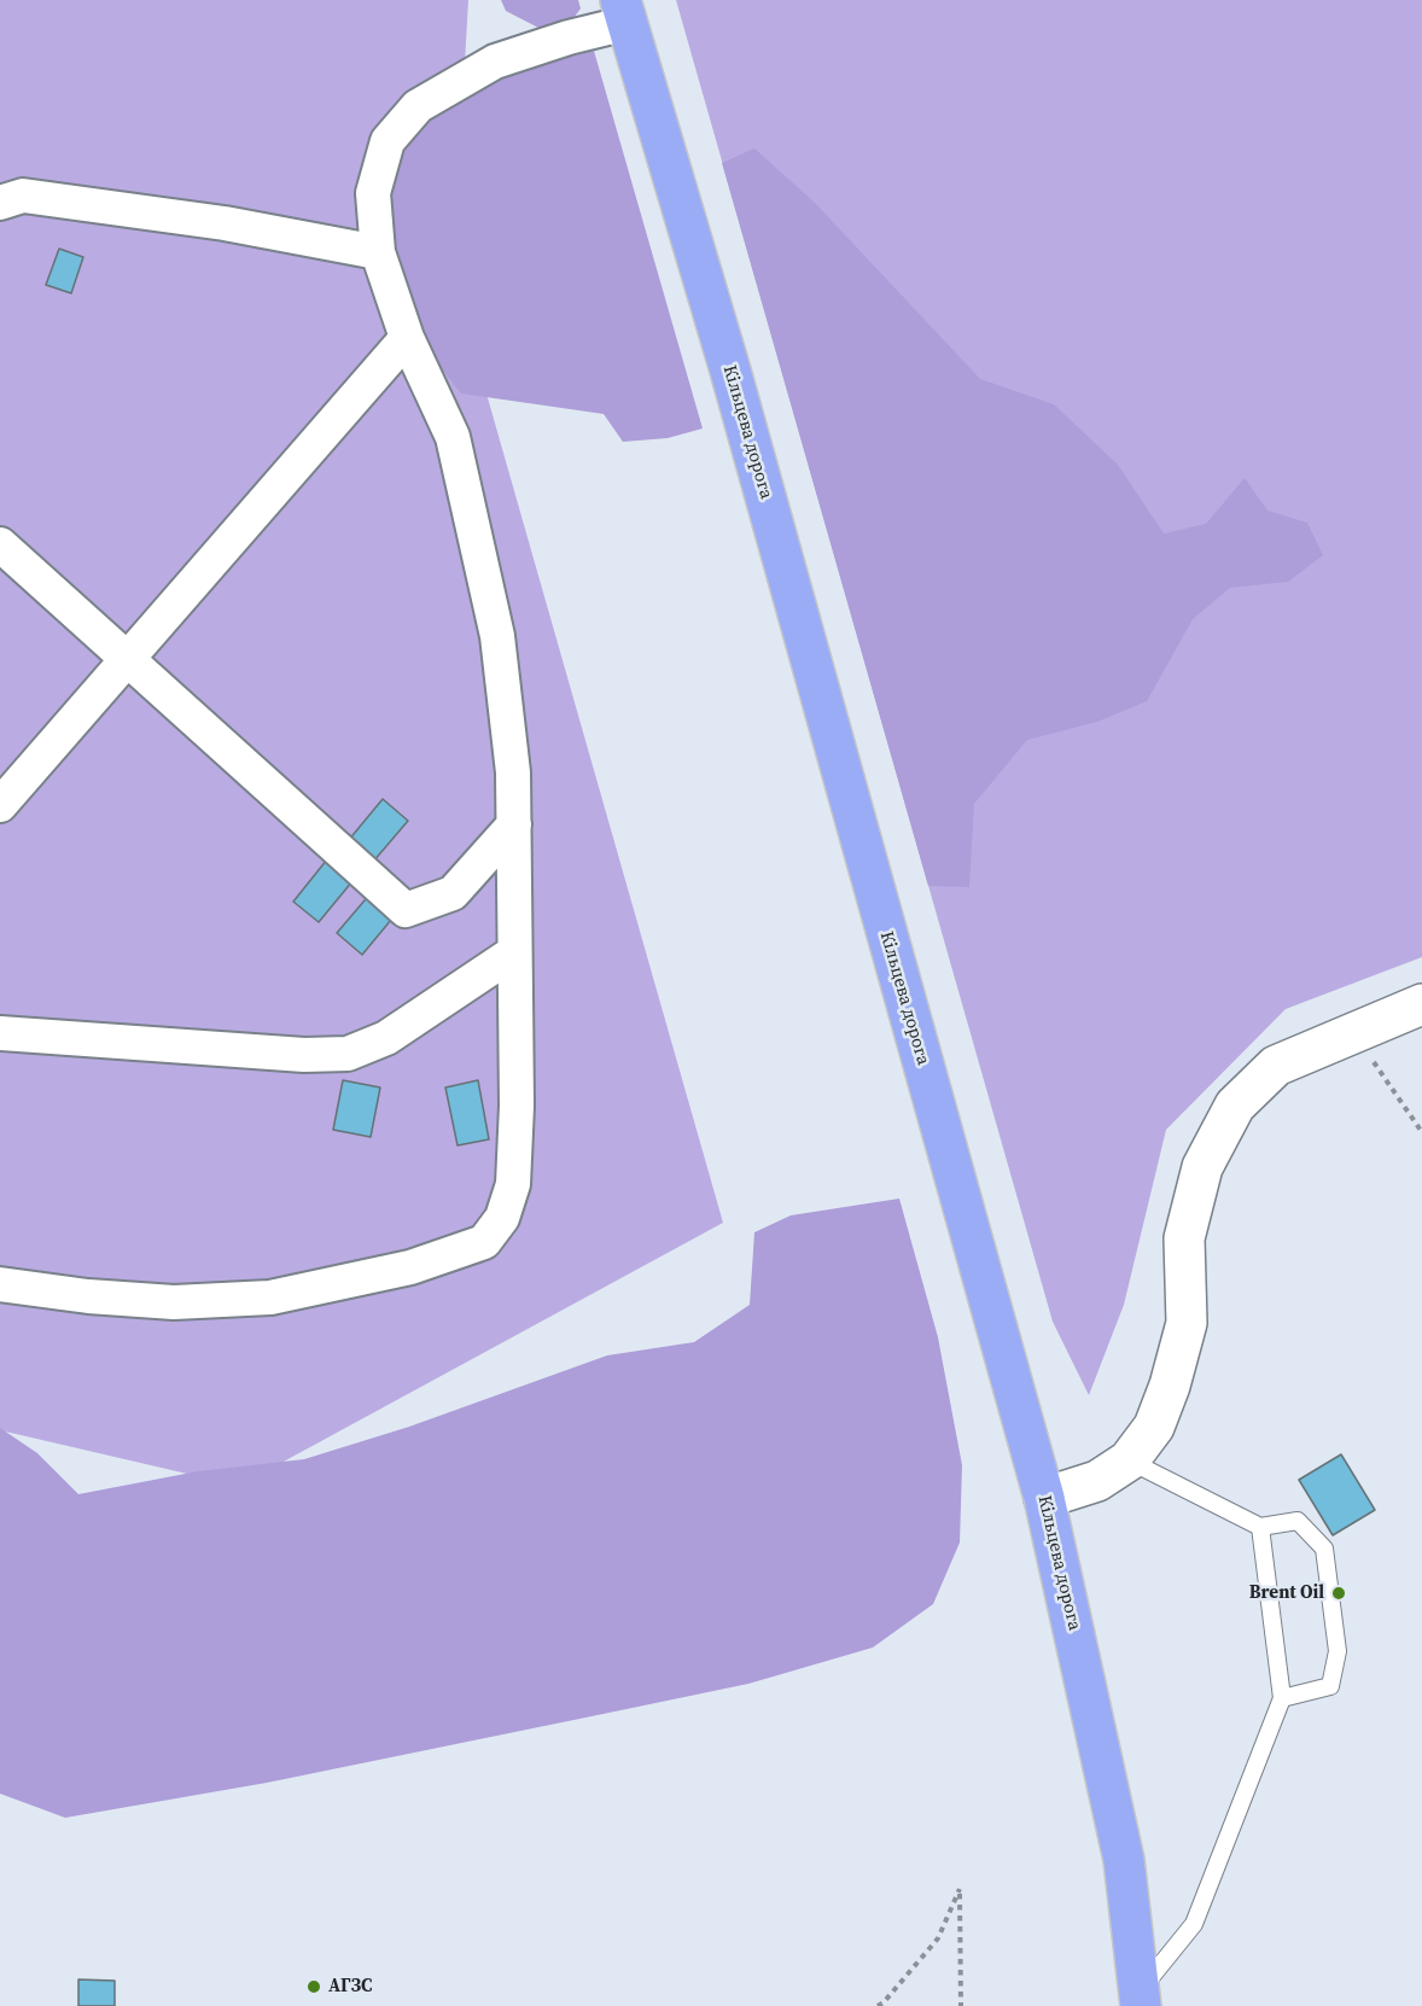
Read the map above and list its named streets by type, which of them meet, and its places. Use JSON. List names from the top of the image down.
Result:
{
  "streets": {
    "highway": ["Кільцева дорога"]
  },
  "places": ["Brent Oil", "АГЗС"]
}
